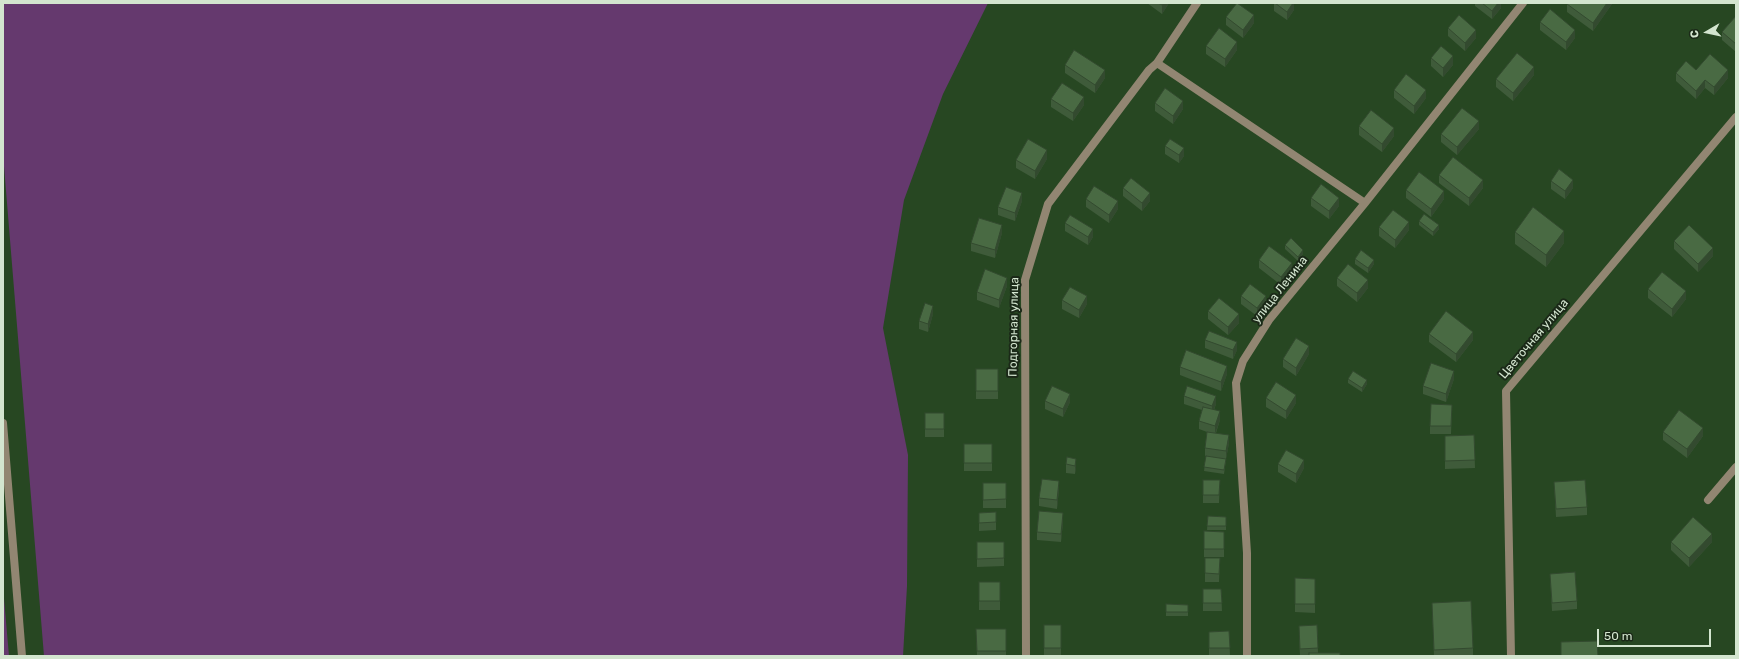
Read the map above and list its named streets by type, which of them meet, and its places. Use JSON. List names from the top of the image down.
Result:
{
  "streets": {
    "street": ["улица Ленина", "Подгорная улица", "Цветочная улица"]
  },
  "scale_bar": "50 m",
  "north": "left"
}
